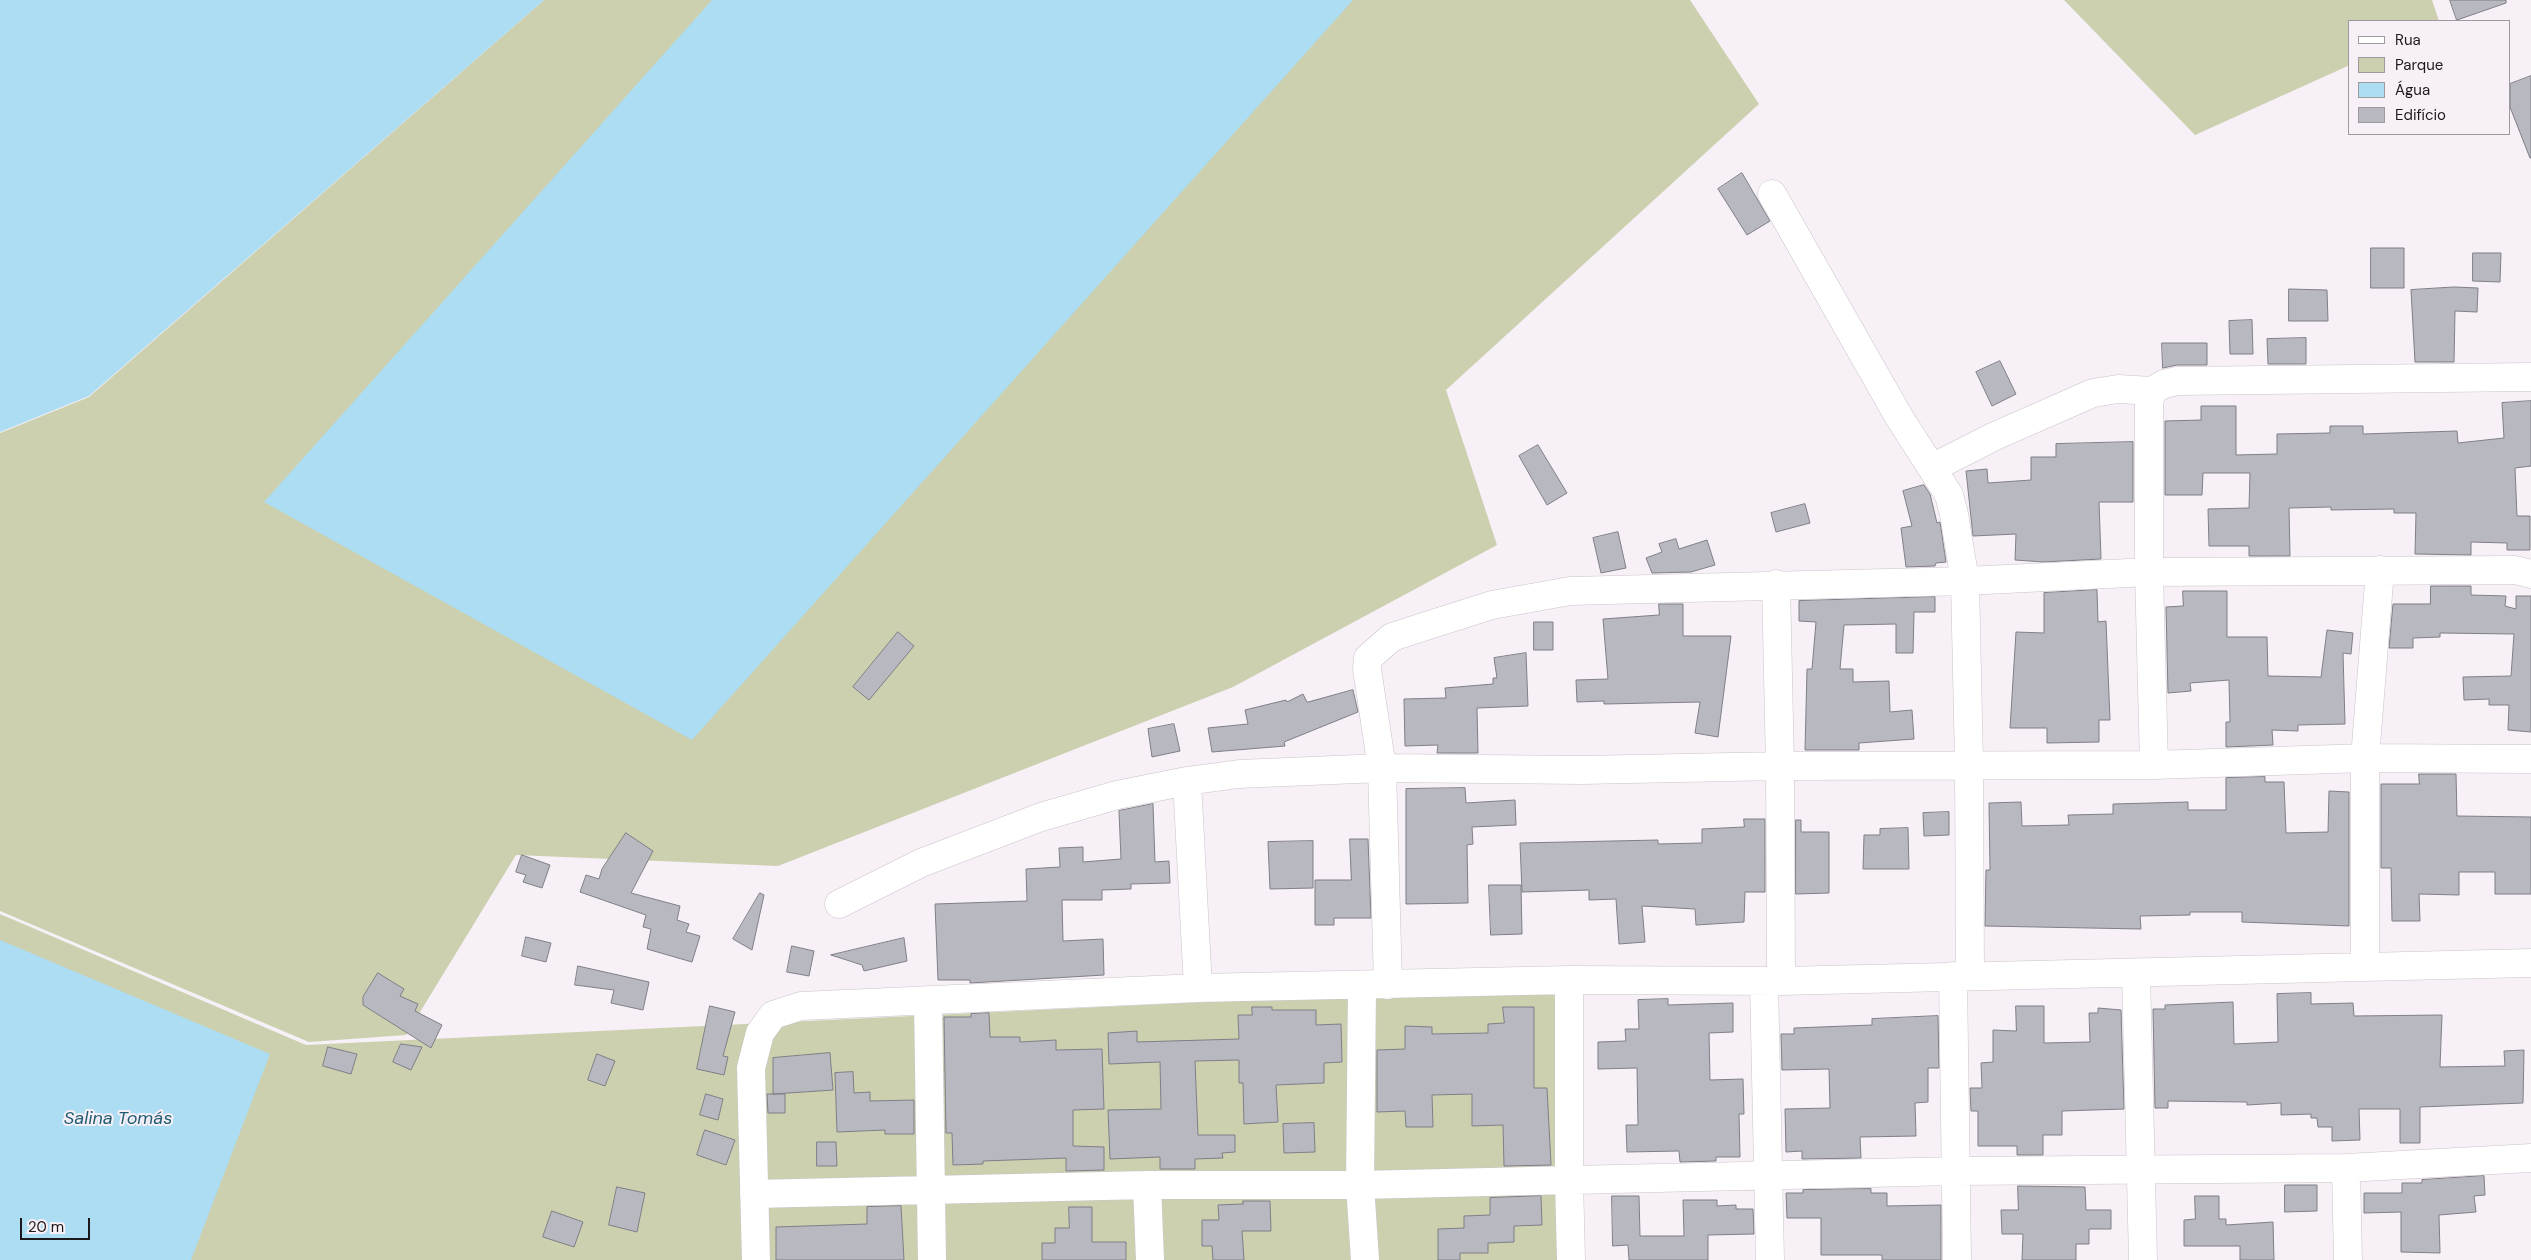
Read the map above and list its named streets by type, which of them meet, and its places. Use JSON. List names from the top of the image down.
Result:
{
  "water": ["Salina Tomás"],
  "legend": [
    "Rua",
    "Parque",
    "Água",
    "Edifício"
  ],
  "scale_bar": "20 m"
}
